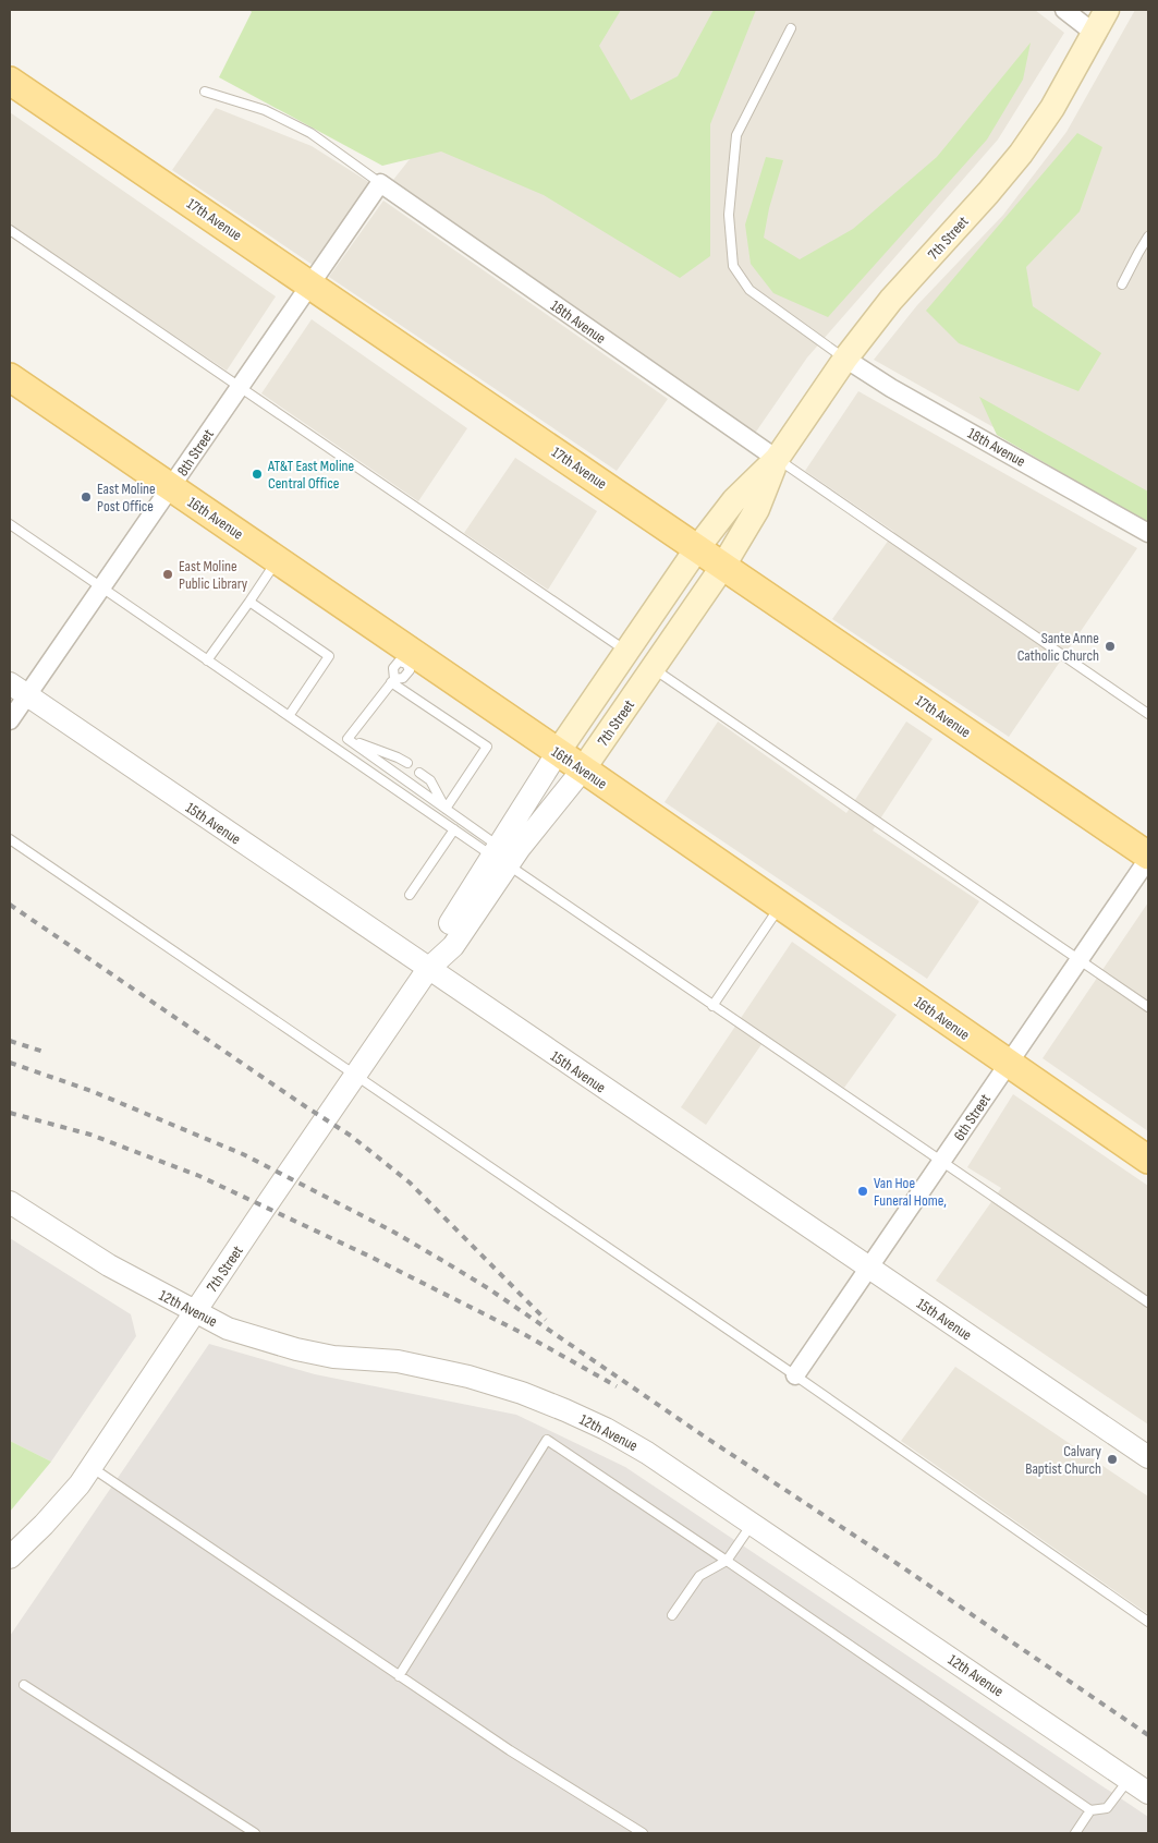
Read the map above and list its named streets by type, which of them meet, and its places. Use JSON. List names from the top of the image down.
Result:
{
  "streets": {
    "main road": ["17th Avenue", "7th Street", "16th Avenue"],
    "street": [
      "18th Avenue",
      "8th Street",
      "15th Avenue",
      "6th Street",
      "12th Avenue"
    ]
  },
  "crossings": [
    ["17th Avenue", "7th Street"],
    ["17th Avenue", "8th Street"],
    ["17th Avenue", "6th Street"],
    ["7th Street", "18th Avenue"],
    ["7th Street", "16th Avenue"],
    ["7th Street", "15th Avenue"],
    ["7th Street", "12th Avenue"],
    ["18th Avenue", "8th Street"],
    ["8th Street", "16th Avenue"],
    ["8th Street", "15th Avenue"],
    ["16th Avenue", "6th Street"],
    ["15th Avenue", "6th Street"]
  ],
  "places": [
    "AT&T East Moline Central Office",
    "East Moline Post Office",
    "East Moline Public Library",
    "Sante Anne Catholic Church",
    "Van Hoe Funeral Home,",
    "Calvary Baptist Church"
  ]
}
